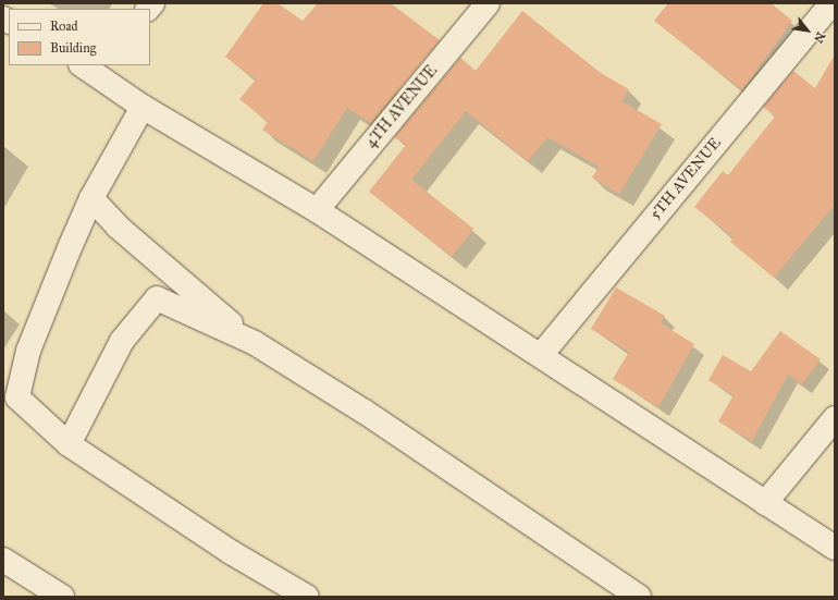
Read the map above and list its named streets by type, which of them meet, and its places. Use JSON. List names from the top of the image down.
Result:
{
  "streets": {
    "street": ["4TH AVENUE", "5TH AVENUE"]
  },
  "legend": ["Road", "Building"],
  "north": "bottom right"
}
